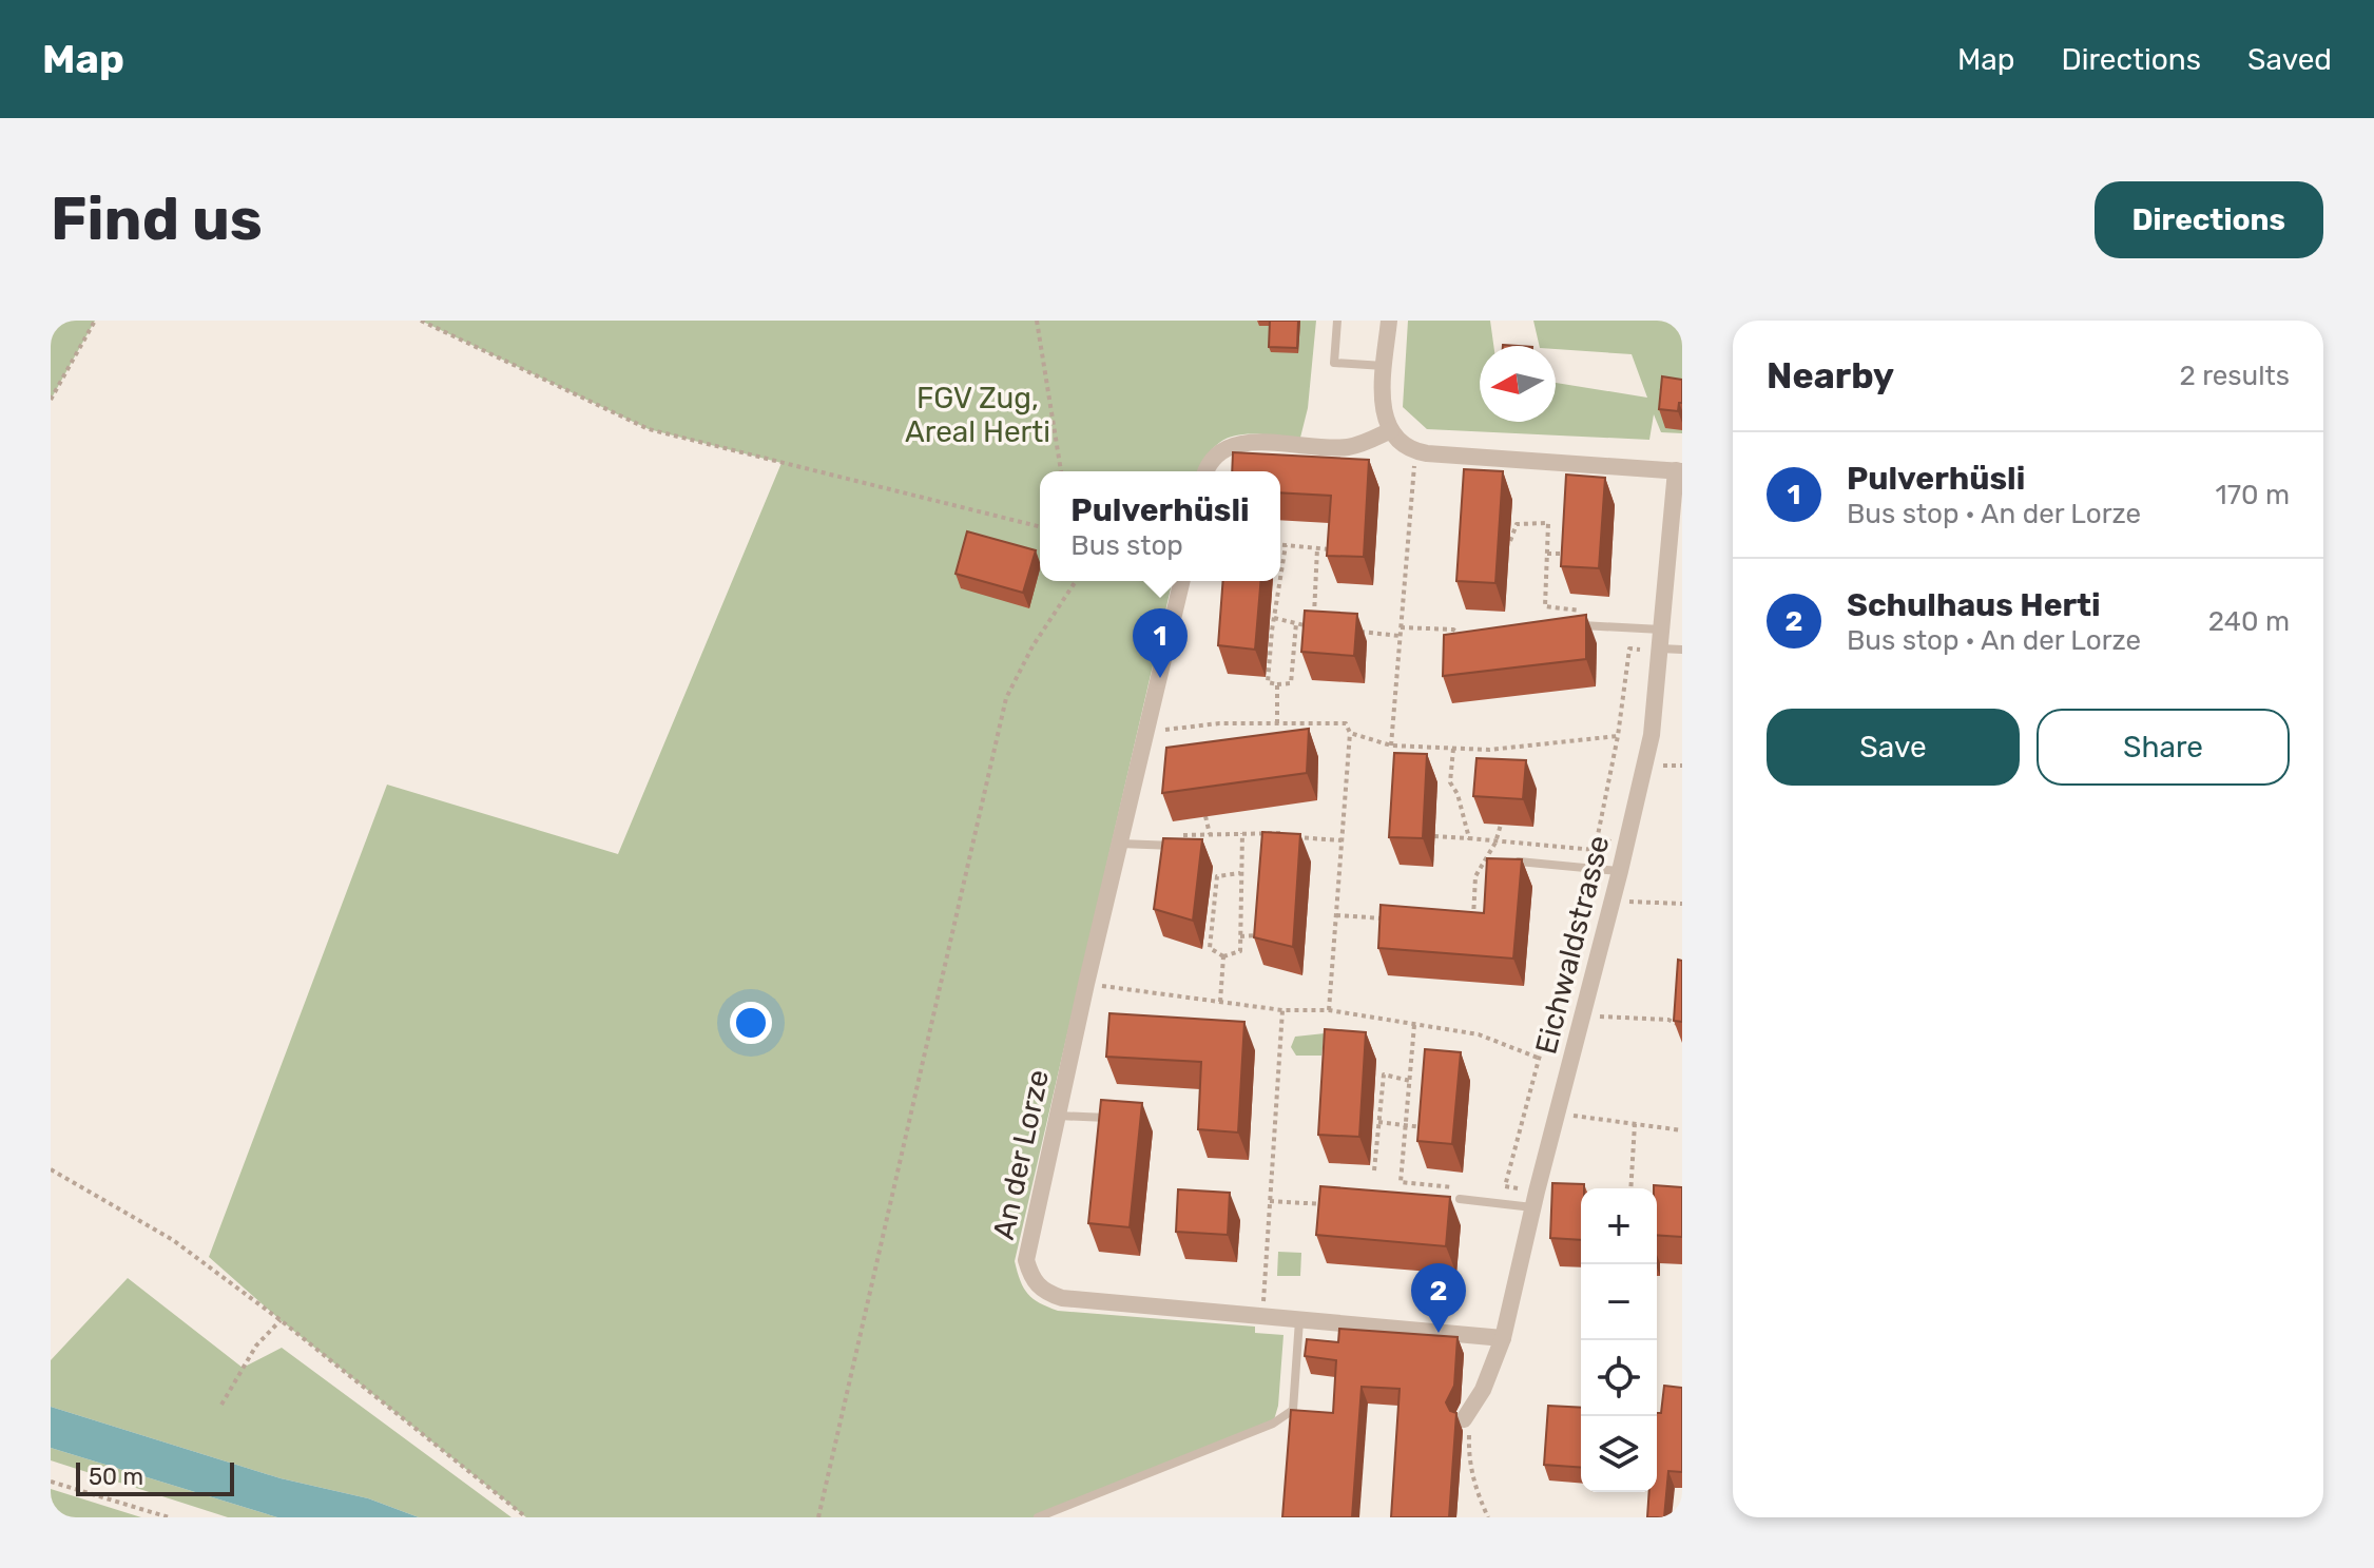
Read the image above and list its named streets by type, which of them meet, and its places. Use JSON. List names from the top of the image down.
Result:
{
  "streets": {
    "street": ["Eichwaldstrasse", "An der Lorze"]
  },
  "crossings": [
    ["Eichwaldstrasse", "An der Lorze"]
  ],
  "parks": ["FGV Zug, Areal Herti"],
  "scale_bar": "50 m",
  "north": "left",
  "page": {
    "header": "Map",
    "nav": ["Map", "Directions", "Saved"],
    "buttons": [
      "Directions",
      ["Save", "Share"]
    ],
    "title": "Find us",
    "heading": ["Nearby", "2 results"],
    "list": [
      {
        "mark": "1",
        "name": "Pulverhüsli",
        "note": "Bus stop · An der Lorze",
        "value": "170 m"
      },
      {
        "mark": "2",
        "name": "Schulhaus Herti",
        "note": "Bus stop · An der Lorze",
        "value": "240 m"
      }
    ],
    "popup": ["Pulverhüsli", "Bus stop"],
    "pins": ["1", "2"],
    "map_buttons": ["+", "−"],
    "scale": "50 m"
  }
}
